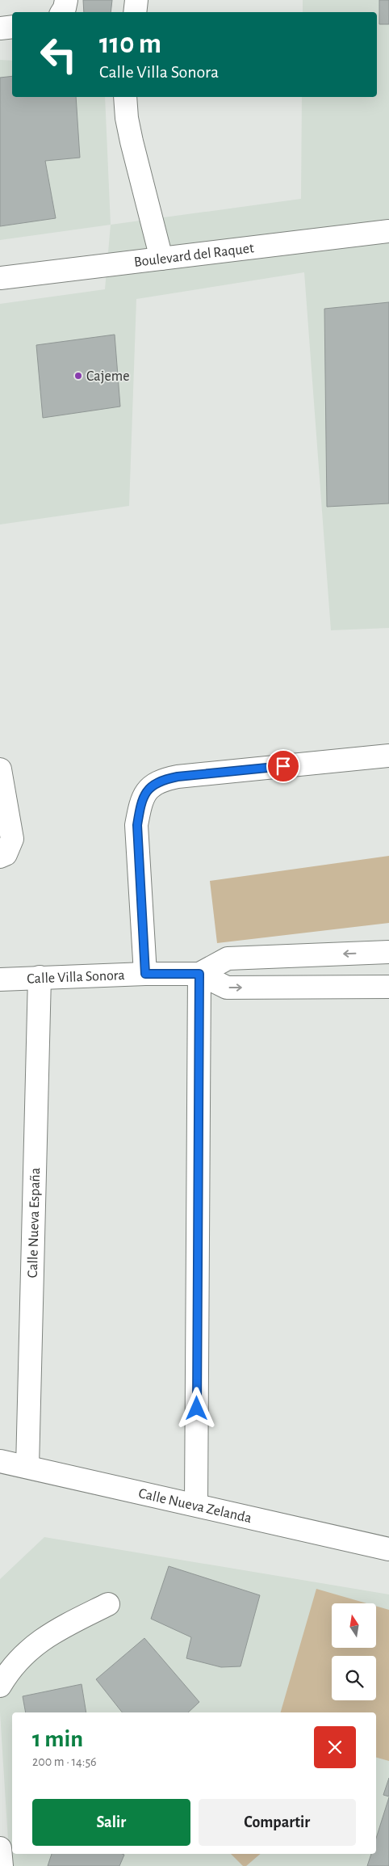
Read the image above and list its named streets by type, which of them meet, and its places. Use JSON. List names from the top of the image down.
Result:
{
  "streets": {
    "street": [
      "Boulevard del Raquet",
      "Calle Villa Sonora",
      "Calle Nueva España",
      "Calle Nueva Zelanda"
    ]
  },
  "crossings": [
    ["Calle Villa Sonora", "Calle Nueva España"],
    ["Calle Nueva España", "Calle Nueva Zelanda"]
  ],
  "places": ["Cajeme"],
  "north": "top",
  "page": {
    "turn": ["110 m", "Calle Villa Sonora"],
    "heading": ["1 min", "200 m · 14:56"],
    "buttons": ["Salir", "Compartir"]
  }
}
